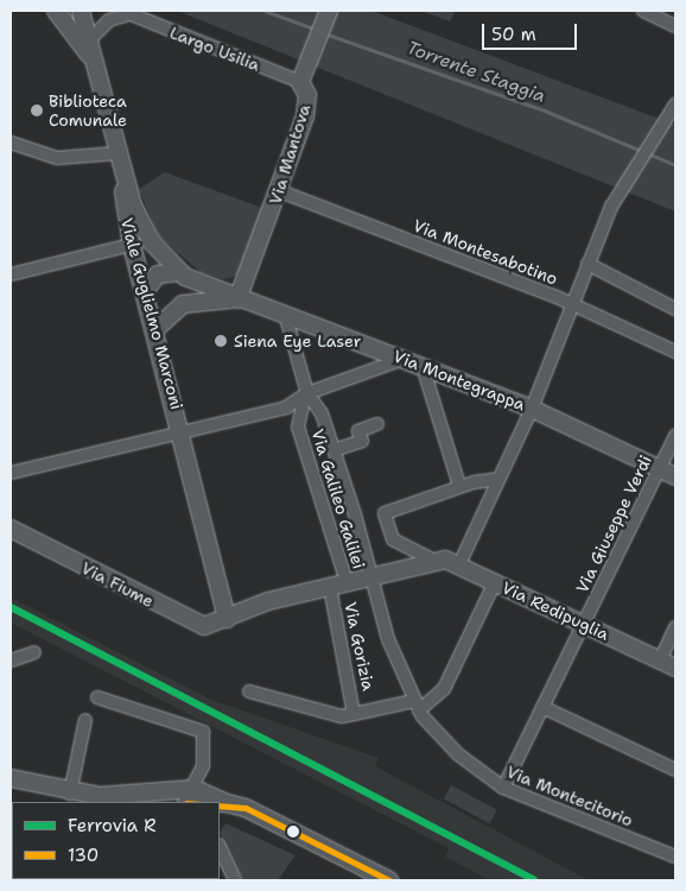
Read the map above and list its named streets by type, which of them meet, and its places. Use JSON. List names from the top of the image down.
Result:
{
  "streets": {
    "street": [
      "Largo Usilia",
      "Via Mantova",
      "Via Montesabotino",
      "Viale Guglielmo Marconi",
      "Via Montegrappa",
      "Via Galileo Galilei",
      "Via Giuseppe Verdi",
      "Via Fiume",
      "Via Redipuglia",
      "Via Gorizia",
      "Via Montecitorio"
    ]
  },
  "crossings": [
    ["Largo Usilia", "Via Mantova"],
    ["Largo Usilia", "Viale Guglielmo Marconi"],
    ["Via Mantova", "Via Montesabotino"],
    ["Via Mantova", "Viale Guglielmo Marconi"],
    ["Via Mantova", "Via Montegrappa"],
    ["Via Mantova", "Via Galileo Galilei"],
    ["Viale Guglielmo Marconi", "Via Montegrappa"],
    ["Viale Guglielmo Marconi", "Via Galileo Galilei"],
    ["Viale Guglielmo Marconi", "Via Fiume"],
    ["Via Montegrappa", "Via Galileo Galilei"],
    ["Via Montegrappa", "Via Giuseppe Verdi"],
    ["Via Galileo Galilei", "Via Fiume"],
    ["Via Galileo Galilei", "Via Gorizia"],
    ["Via Galileo Galilei", "Via Montecitorio"],
    ["Via Giuseppe Verdi", "Via Redipuglia"],
    ["Via Giuseppe Verdi", "Via Montecitorio"],
    ["Via Fiume", "Via Redipuglia"],
    ["Via Fiume", "Via Gorizia"],
    ["Via Gorizia", "Via Montecitorio"]
  ],
  "water": ["Torrente Staggia"],
  "places": ["Biblioteca Comunale", "Siena Eye Laser"],
  "lines": ["rail line R", "transit line 130"],
  "legend": ["Ferrovia R", "130"],
  "scale_bar": "50 m"
}
